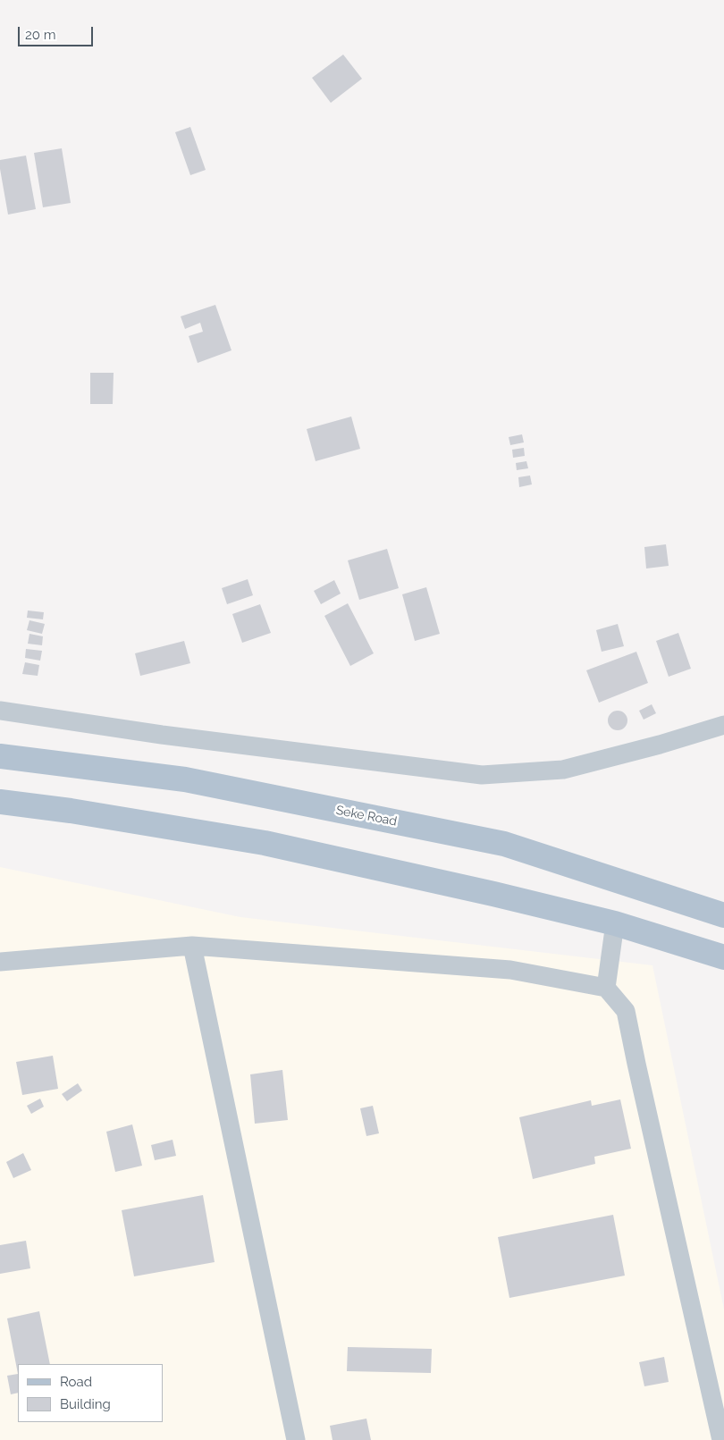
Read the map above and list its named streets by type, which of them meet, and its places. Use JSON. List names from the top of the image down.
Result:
{
  "streets": {
    "main road": ["Seke Road"]
  },
  "legend": ["Road", "Building"],
  "scale_bar": "20 m"
}
